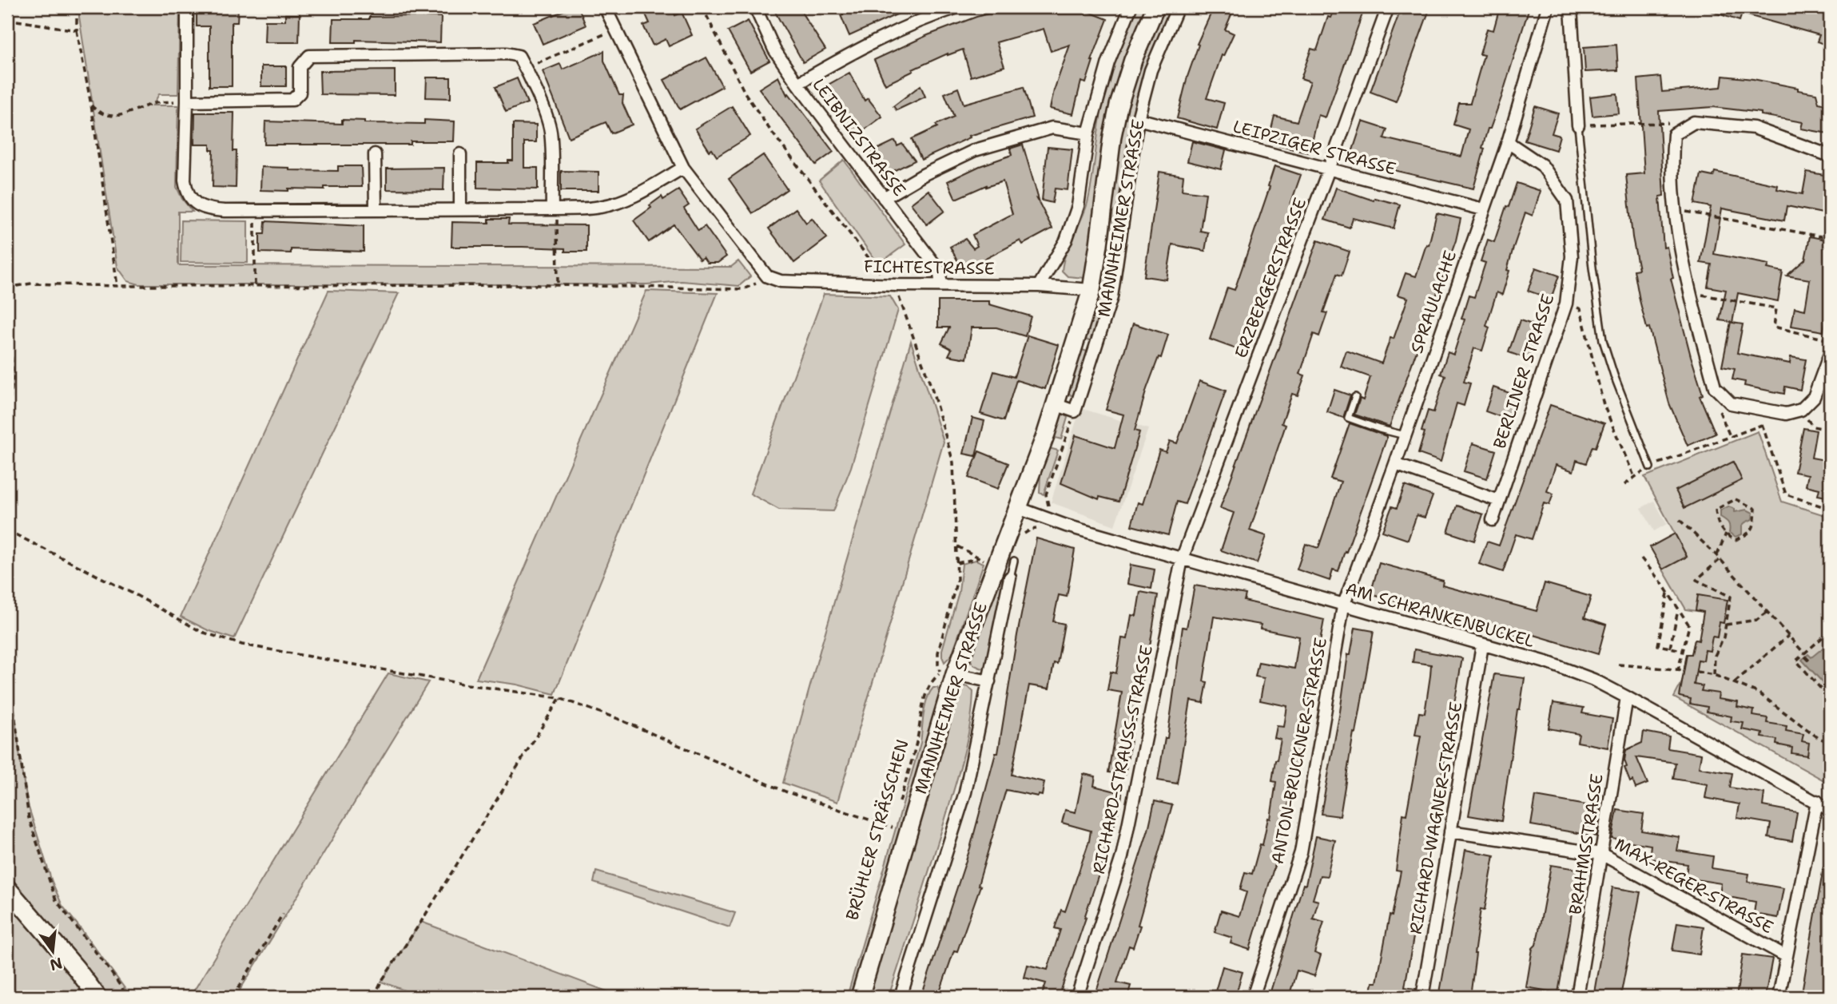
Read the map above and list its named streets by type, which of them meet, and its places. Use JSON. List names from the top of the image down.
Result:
{
  "streets": {
    "main road": ["MANNHEIMER STRASSE"],
    "street": [
      "LEIBNIZSTRASSE",
      "LEIPZIGER STRASSE",
      "FICHTESTRASSE",
      "ERZBERGERSTRASSE",
      "SPRAULACHE",
      "BERLINER STRASSE",
      "AM SCHRANKENBUCKEL",
      "ANTON-BRUCKNER-STRASSE",
      "RICHARD-STRAUSS-STRASSE",
      "RICHARD-WAGNER-STRASSE",
      "BRAHMSSTRASSE",
      "MAX-REGER-STRASSE"
    ],
    "path": ["BRÜHLER STRÄSSCHEN"]
  },
  "crossings": [
    ["LEIBNIZSTRASSE", "FICHTESTRASSE"],
    ["LEIPZIGER STRASSE", "MANNHEIMER STRASSE"],
    ["LEIPZIGER STRASSE", "ERZBERGERSTRASSE"],
    ["LEIPZIGER STRASSE", "SPRAULACHE"],
    ["MANNHEIMER STRASSE", "FICHTESTRASSE"],
    ["MANNHEIMER STRASSE", "AM SCHRANKENBUCKEL"],
    ["MANNHEIMER STRASSE", "BRÜHLER STRÄSSCHEN"],
    ["ERZBERGERSTRASSE", "AM SCHRANKENBUCKEL"],
    ["ERZBERGERSTRASSE", "RICHARD-STRAUSS-STRASSE"],
    ["SPRAULACHE", "BERLINER STRASSE"],
    ["SPRAULACHE", "AM SCHRANKENBUCKEL"],
    ["SPRAULACHE", "ANTON-BRUCKNER-STRASSE"],
    ["AM SCHRANKENBUCKEL", "ANTON-BRUCKNER-STRASSE"],
    ["AM SCHRANKENBUCKEL", "RICHARD-STRAUSS-STRASSE"],
    ["AM SCHRANKENBUCKEL", "RICHARD-WAGNER-STRASSE"],
    ["AM SCHRANKENBUCKEL", "BRAHMSSTRASSE"],
    ["RICHARD-WAGNER-STRASSE", "MAX-REGER-STRASSE"],
    ["BRAHMSSTRASSE", "MAX-REGER-STRASSE"]
  ],
  "north": "bottom"
}
